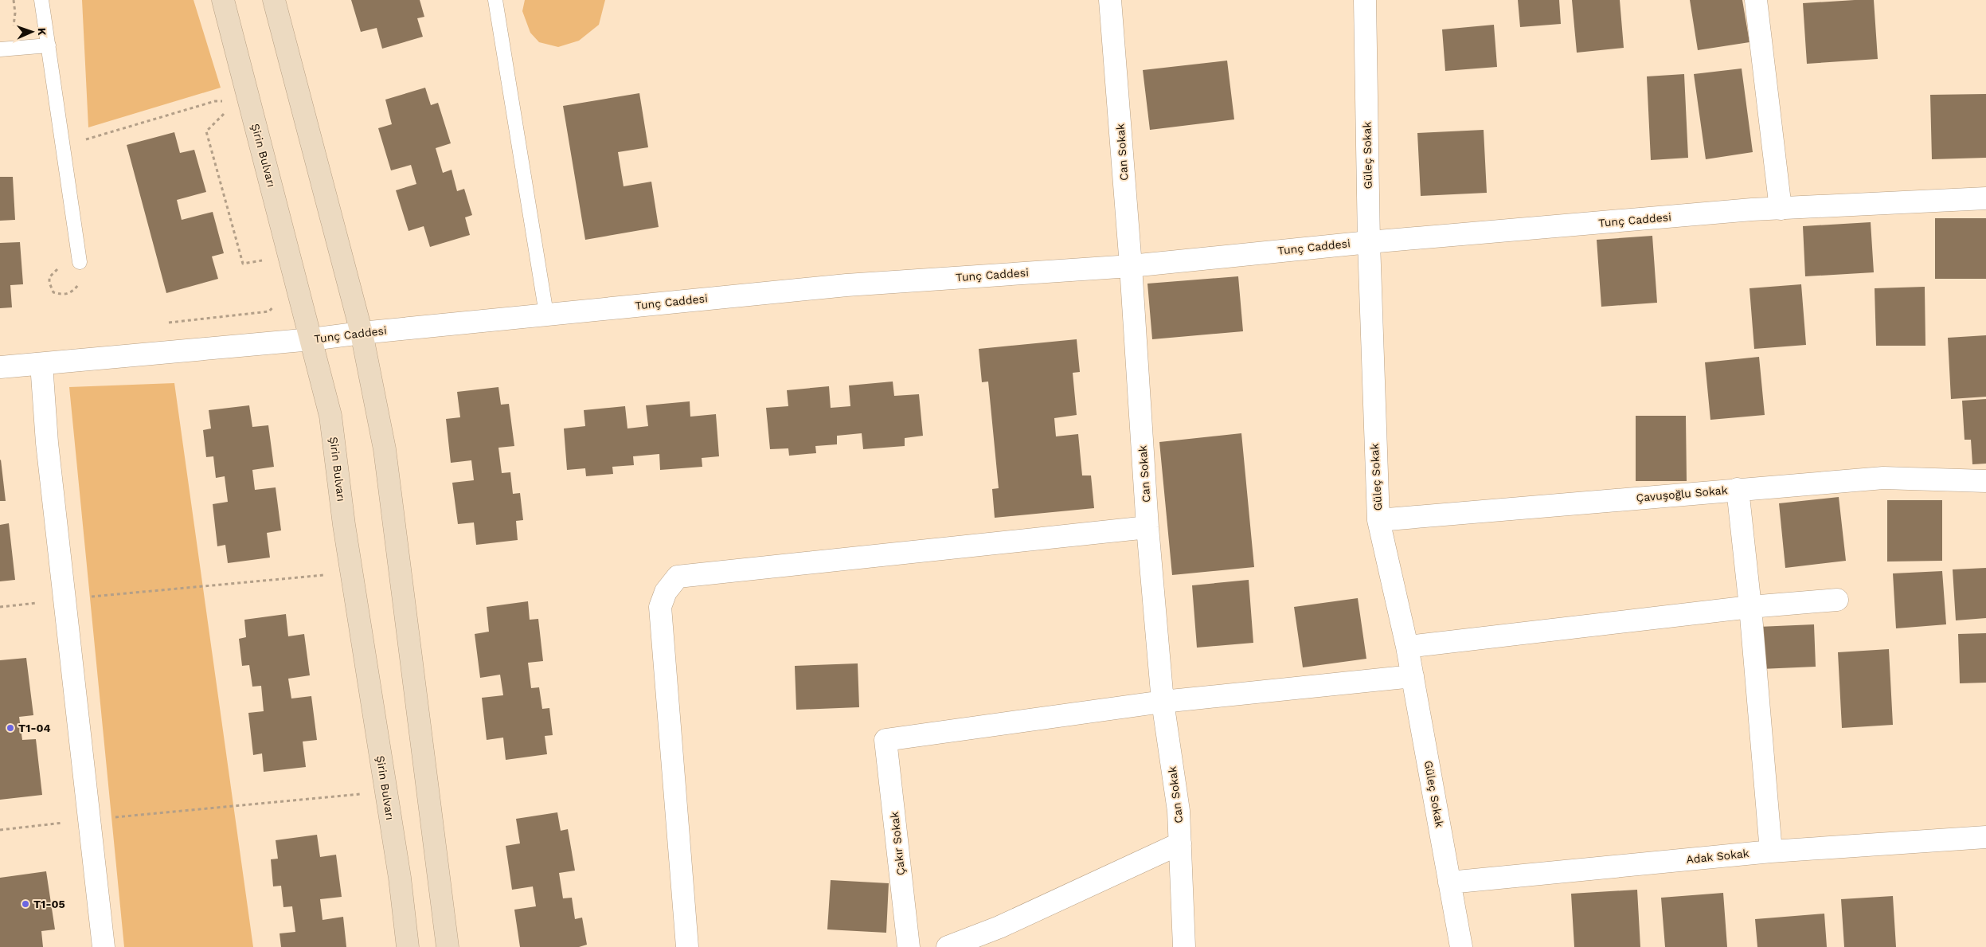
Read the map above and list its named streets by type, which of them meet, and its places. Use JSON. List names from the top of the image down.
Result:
{
  "streets": {
    "main road": ["Şirin Bulvarı"],
    "street": [
      "Can Sokak",
      "Güleç Sokak",
      "Tunç Caddesi",
      "Çavuşoğlu Sokak",
      "Çakır Sokak",
      "Adak Sokak"
    ]
  },
  "crossings": [
    ["Can Sokak", "Tunç Caddesi"],
    ["Can Sokak", "Çakır Sokak"],
    ["Şirin Bulvarı", "Tunç Caddesi"],
    ["Güleç Sokak", "Tunç Caddesi"],
    ["Güleç Sokak", "Çavuşoğlu Sokak"],
    ["Güleç Sokak", "Adak Sokak"]
  ],
  "places": ["T1-04", "T1-05"],
  "north": "right"
}
